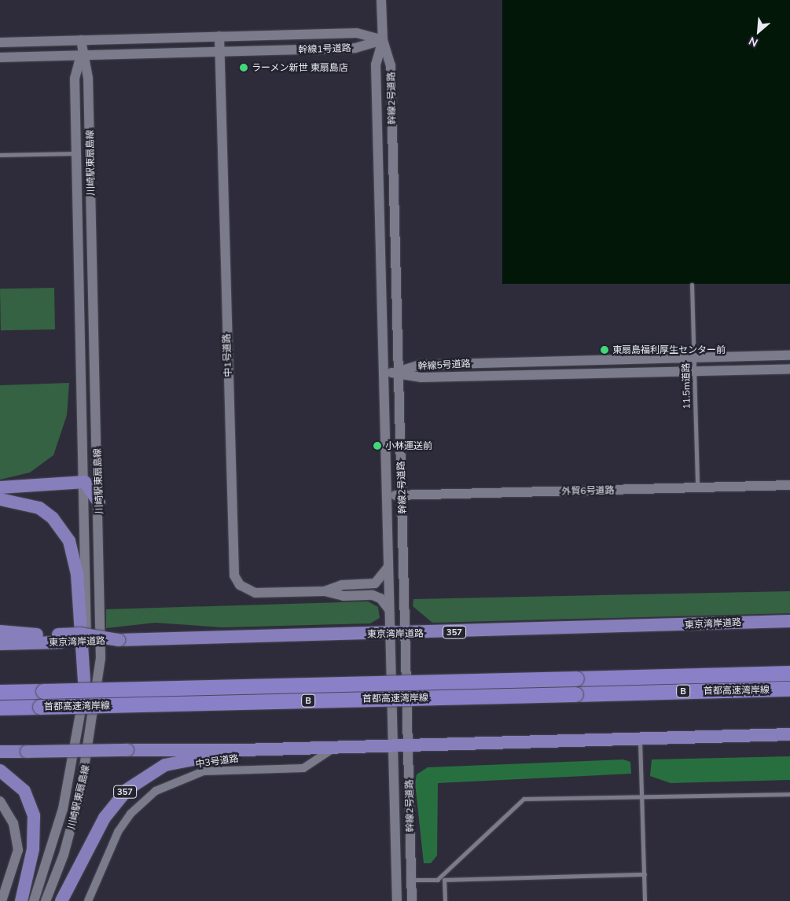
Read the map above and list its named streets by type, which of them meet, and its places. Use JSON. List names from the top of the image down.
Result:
{
  "streets": {
    "highway": [
      "東京湾岸道路",
      "357",
      "首都高速湾岸線",
      "B"
    ],
    "street": [
      "幹線1号道路",
      "幹線2号道路",
      "川崎駅東扇島線",
      "中1号道路",
      "幹線5号道路",
      "外貿6号道路",
      "中3号道路"
    ],
    "lane": ["11.5m道路"]
  },
  "crossings": [
    ["幹線1号道路", "幹線2号道路"],
    ["幹線1号道路", "川崎駅東扇島線"],
    ["幹線1号道路", "中1号道路"],
    ["幹線2号道路", "中1号道路"],
    ["幹線2号道路", "幹線5号道路"],
    ["幹線2号道路", "外貿6号道路"],
    ["幹線2号道路", "東京湾岸道路"],
    ["幹線2号道路", "357"],
    ["幹線5号道路", "11.5m道路"],
    ["11.5m道路", "外貿6号道路"],
    ["357", "中3号道路"]
  ],
  "places": ["ラーメン新世 東扇島店", "東扇島福利厚生センター前", "小林運送前"],
  "north": "bottom left"
}
